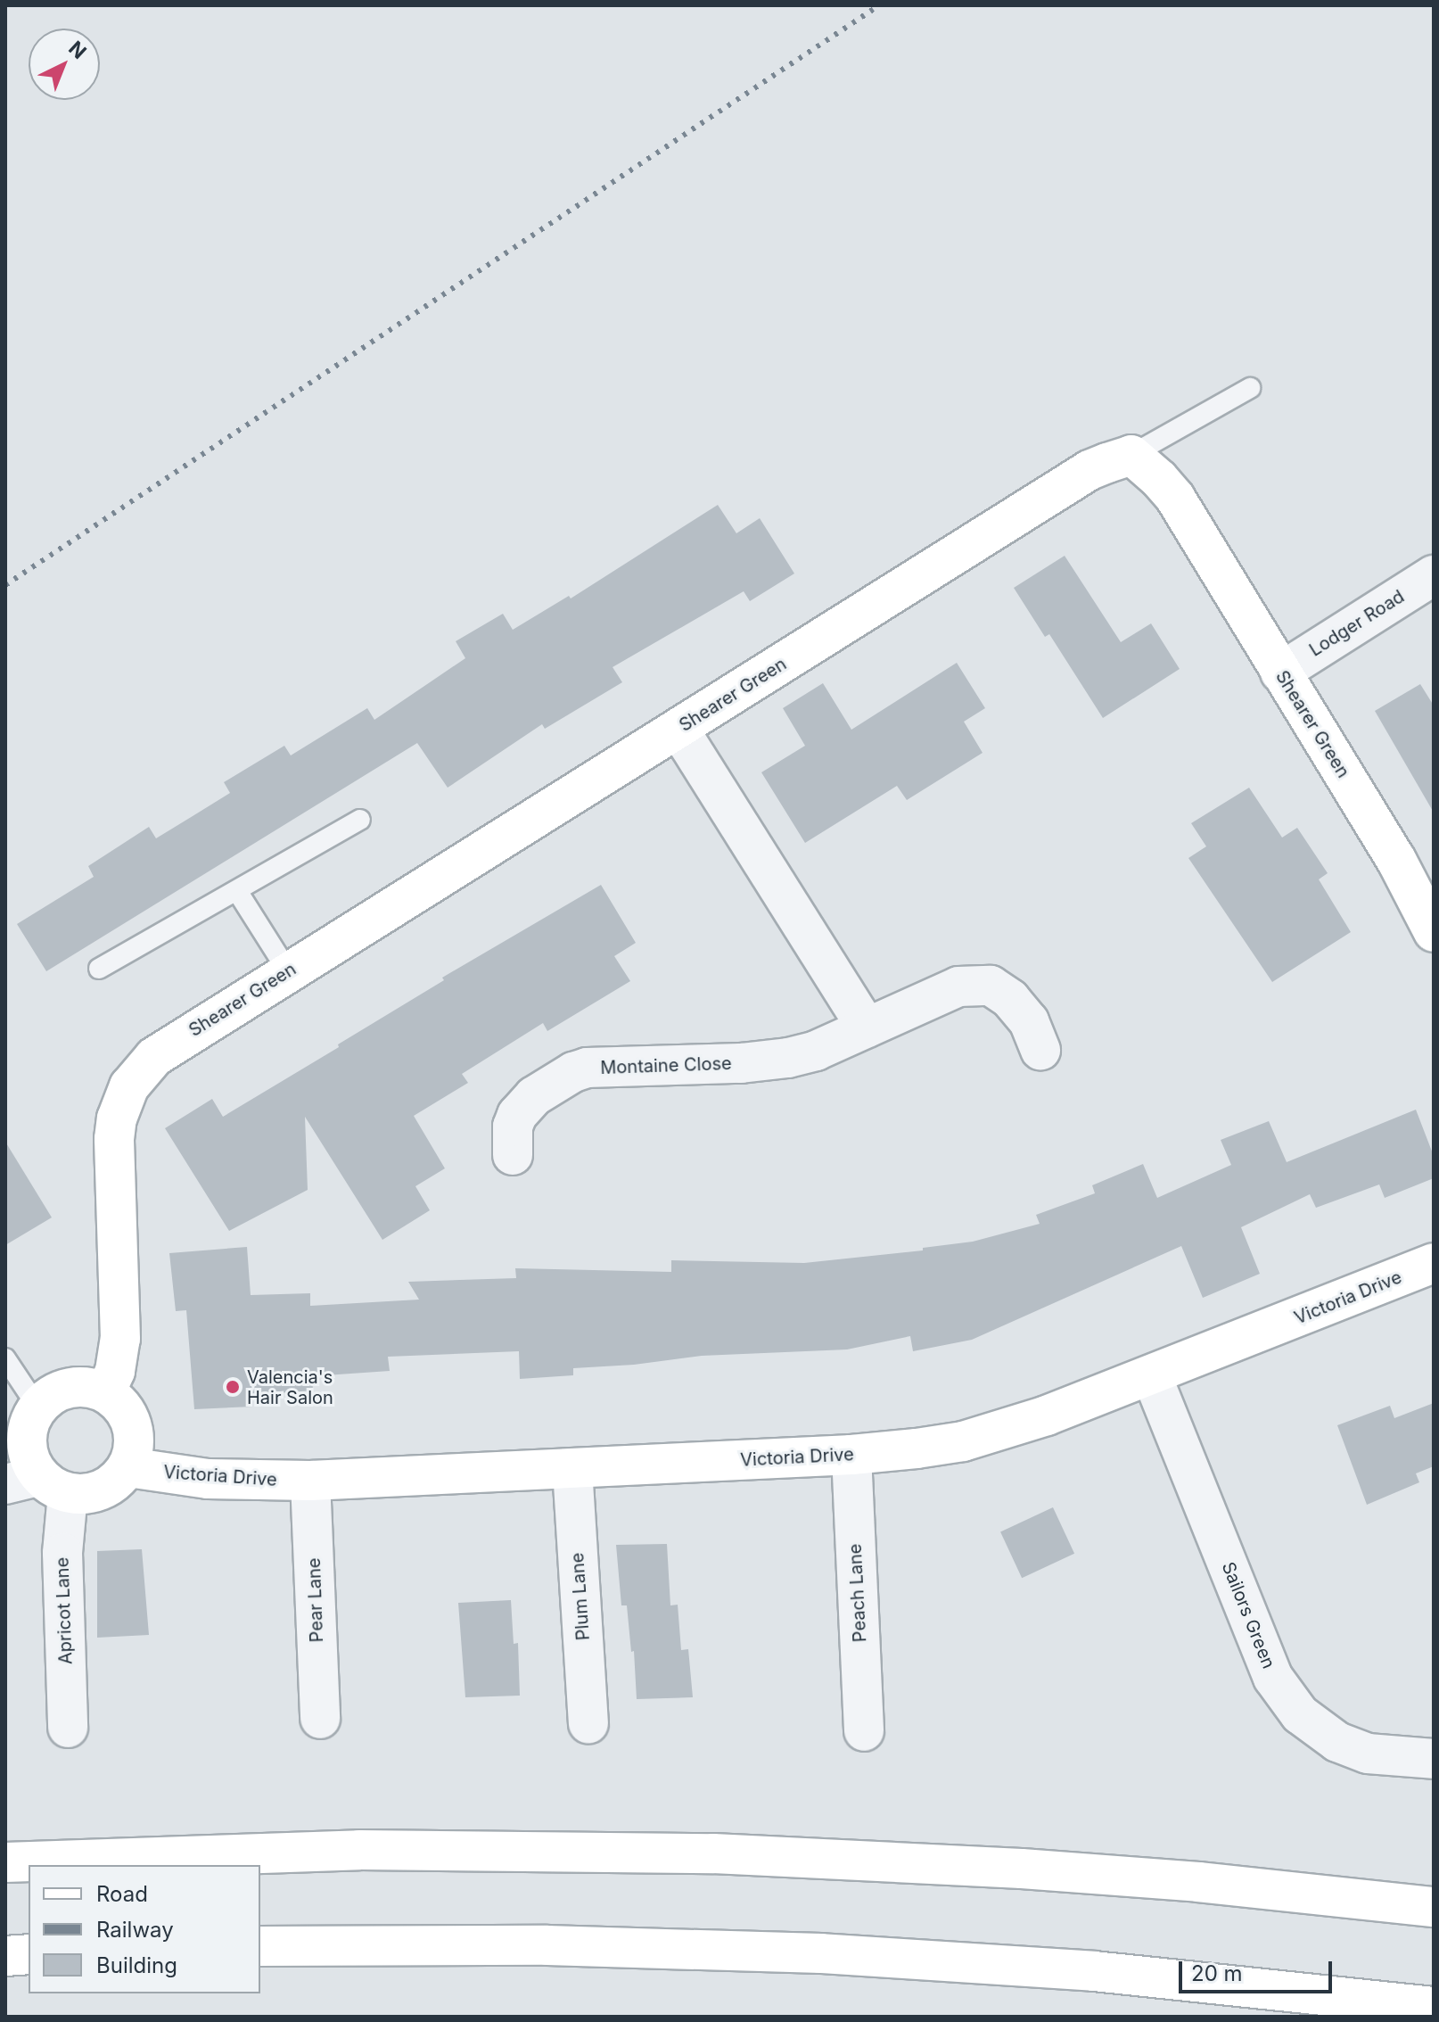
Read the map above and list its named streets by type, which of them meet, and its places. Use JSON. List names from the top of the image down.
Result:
{
  "streets": {
    "main road": ["Shearer Green", "Victoria Drive"],
    "street": [
      "Lodger Road",
      "Montaine Close",
      "Peach Lane",
      "Plum Lane",
      "Pear Lane",
      "Apricot Lane",
      "Sailors Green"
    ]
  },
  "crossings": [
    ["Lodger Road", "Shearer Green"],
    ["Shearer Green", "Victoria Drive"],
    ["Shearer Green", "Apricot Lane"],
    ["Victoria Drive", "Peach Lane"],
    ["Victoria Drive", "Plum Lane"],
    ["Victoria Drive", "Pear Lane"],
    ["Victoria Drive", "Apricot Lane"],
    ["Victoria Drive", "Sailors Green"]
  ],
  "places": ["Valencia's Hair Salon"],
  "legend": ["Road", "Railway", "Building"],
  "scale_bar": "20 m",
  "north": "top right"
}
